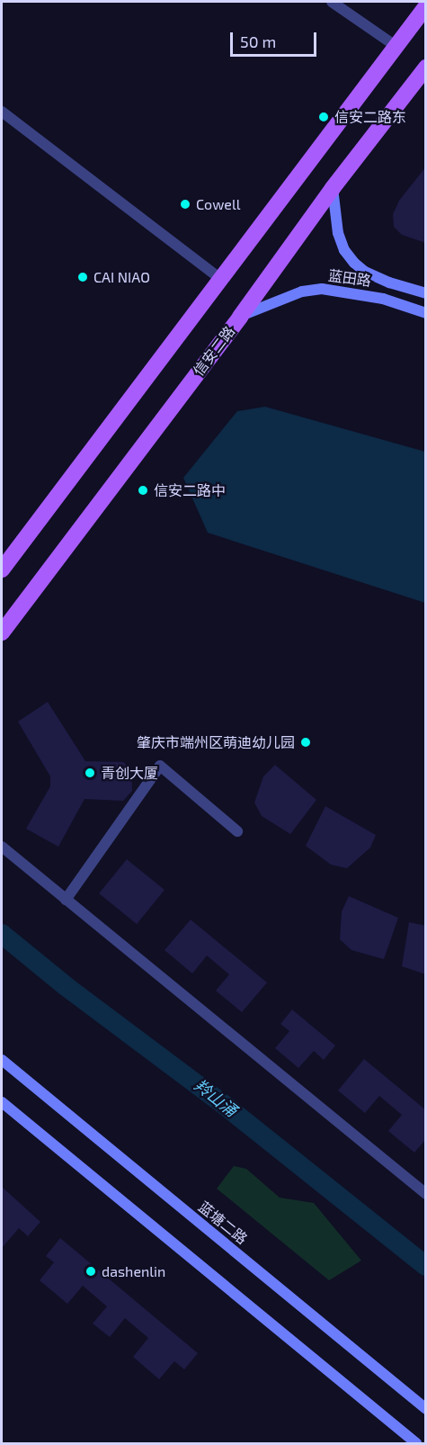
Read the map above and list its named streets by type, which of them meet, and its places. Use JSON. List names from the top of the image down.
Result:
{
  "streets": {
    "main road": ["蓝田路", "信安二路", "蓝塘二路"]
  },
  "crossings": [
    ["蓝田路", "信安二路"]
  ],
  "water": ["羚山涌"],
  "places": [
    "信安二路东",
    "Cowell",
    "CAI NIAO",
    "信安二路中",
    "肇庆市端州区萌迪幼儿园",
    "青创大厦",
    "dashenlin"
  ],
  "scale_bar": "50 m"
}
